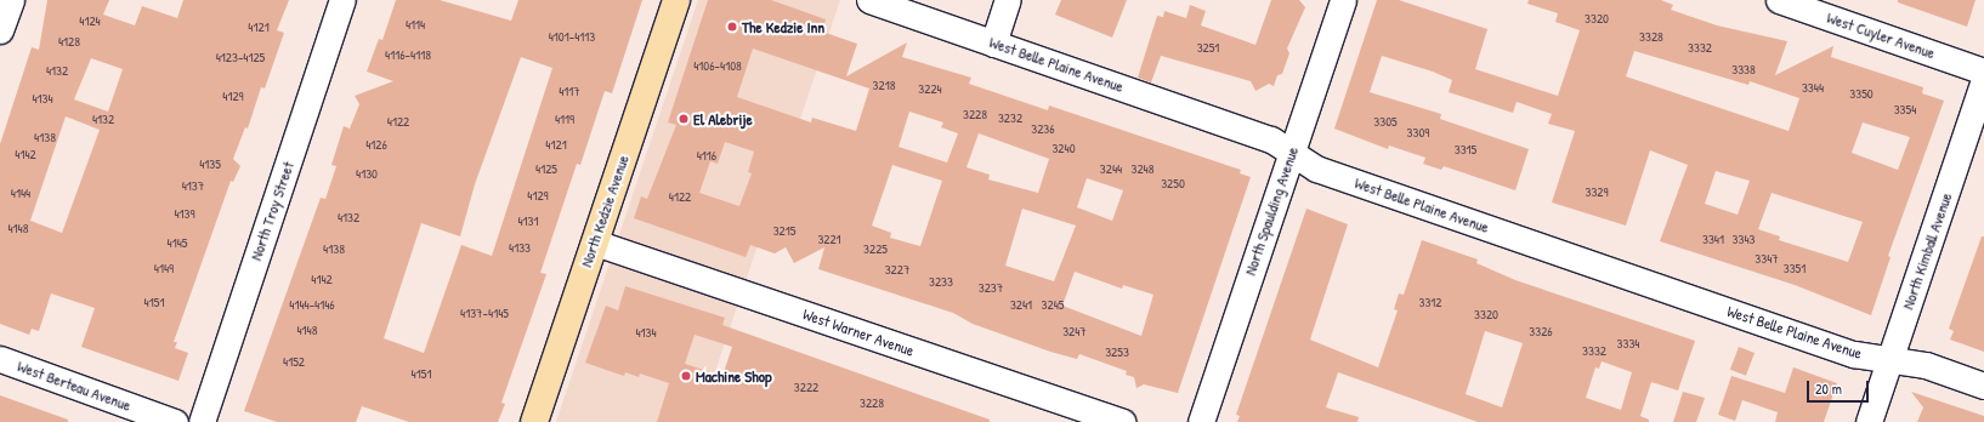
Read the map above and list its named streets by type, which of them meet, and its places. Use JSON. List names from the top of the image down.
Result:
{
  "streets": {
    "main road": ["North Kedzie Avenue"],
    "street": [
      "West Cuyler Avenue",
      "West Belle Plaine Avenue",
      "North Troy Street",
      "North Spaulding Avenue",
      "North Kimball Avenue",
      "West Warner Avenue",
      "West Berteau Avenue"
    ]
  },
  "crossings": [
    ["West Belle Plaine Avenue", "North Spaulding Avenue"],
    ["West Belle Plaine Avenue", "North Kimball Avenue"],
    ["North Kedzie Avenue", "West Warner Avenue"]
  ],
  "places": ["The Kedzie Inn", "El Alebrije", "Machine Shop"],
  "house_numbers": [
    "3320",
    "4124",
    "4114",
    "4121",
    "4101-4113",
    "3328",
    "4128",
    "3251",
    "3332",
    "4116-4118",
    "4123-4125",
    "4106-4108",
    "3338",
    "4132",
    "3218",
    "3344",
    "3224",
    "4117",
    "3350",
    "4129",
    "4134",
    "3354",
    "3228",
    "3232",
    "4132",
    "4119",
    "4122",
    "3305",
    "3236",
    "3309",
    "4138",
    "4126",
    "4121",
    "3240",
    "3315",
    "4142",
    "4116",
    "4135",
    "4125",
    "3244",
    "3248",
    "4130",
    "3250",
    "4137",
    "3329",
    "4144",
    "4129",
    "4122",
    "4139",
    "4132",
    "4131",
    "4148",
    "3215",
    "3221",
    "3341",
    "3343",
    "4145",
    "4133",
    "4138",
    "3225",
    "3347",
    "4149",
    "3351",
    "3227",
    "4142",
    "3233",
    "3237",
    "4151",
    "3312",
    "4144-4146",
    "3241",
    "3245",
    "4137-4145",
    "3320",
    "4148",
    "3247",
    "3326",
    "4134",
    "3334",
    "3332",
    "3253",
    "4152",
    "4151",
    "3222",
    "3228"
  ],
  "scale_bar": "20 m"
}
